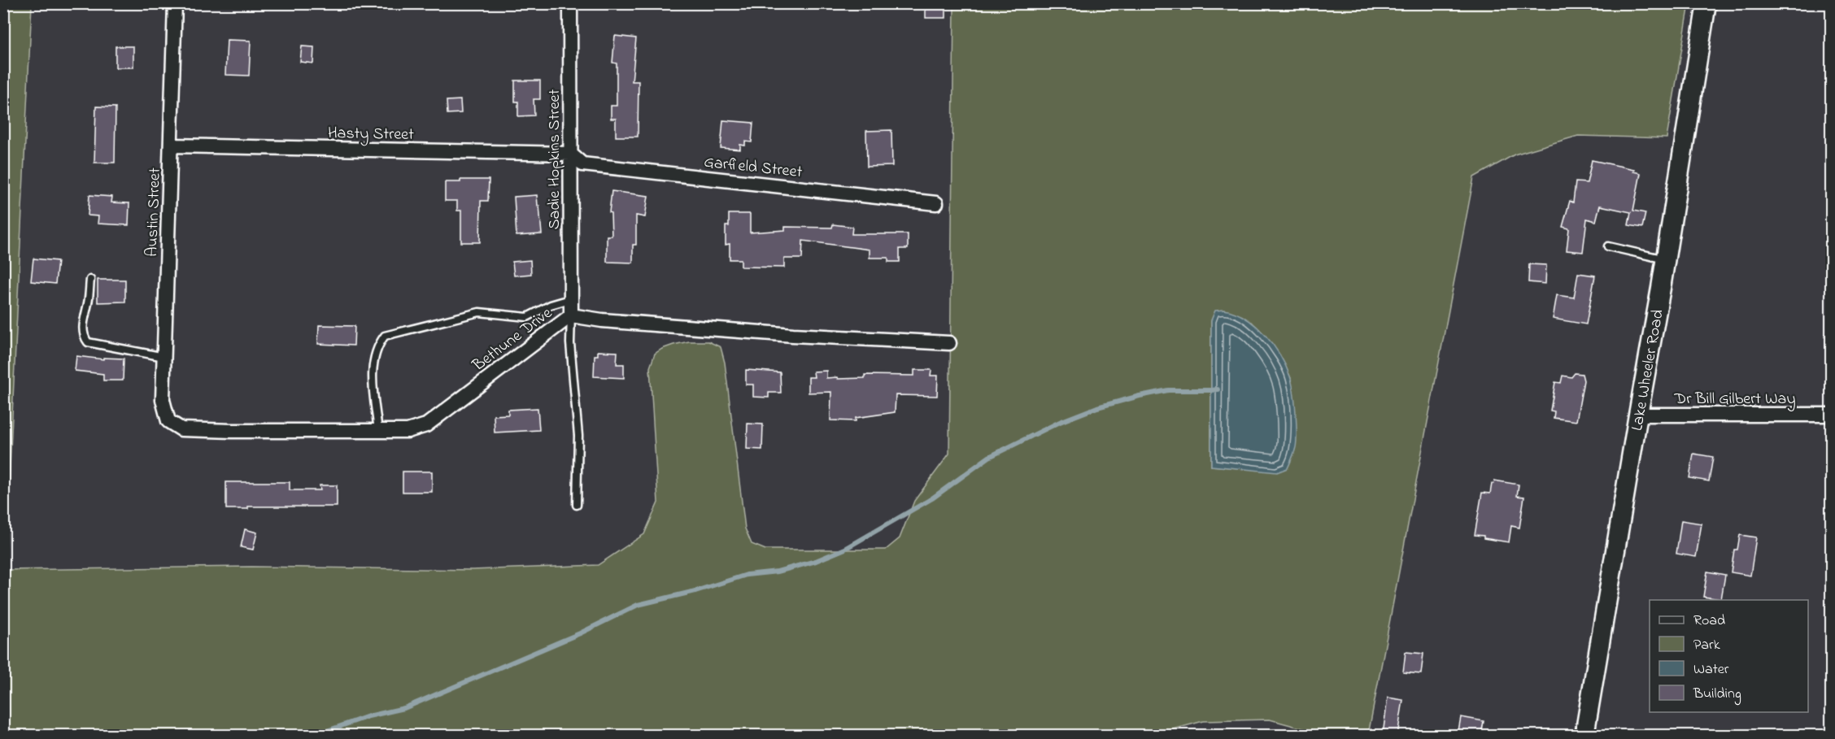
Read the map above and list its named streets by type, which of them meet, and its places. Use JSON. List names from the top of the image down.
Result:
{
  "streets": {
    "street": [
      "Hasty Street",
      "Sadie Hopkins Street",
      "Garfield Street",
      "Austin Street",
      "Bethune Drive",
      "Lake Wheeler Road",
      "Dr Bill Gilbert Way"
    ]
  },
  "crossings": [
    ["Hasty Street", "Sadie Hopkins Street"],
    ["Hasty Street", "Garfield Street"],
    ["Hasty Street", "Austin Street"],
    ["Sadie Hopkins Street", "Garfield Street"],
    ["Sadie Hopkins Street", "Bethune Drive"],
    ["Austin Street", "Bethune Drive"],
    ["Lake Wheeler Road", "Dr Bill Gilbert Way"]
  ],
  "legend": [
    "Road",
    "Park",
    "Water",
    "Building"
  ]
}
